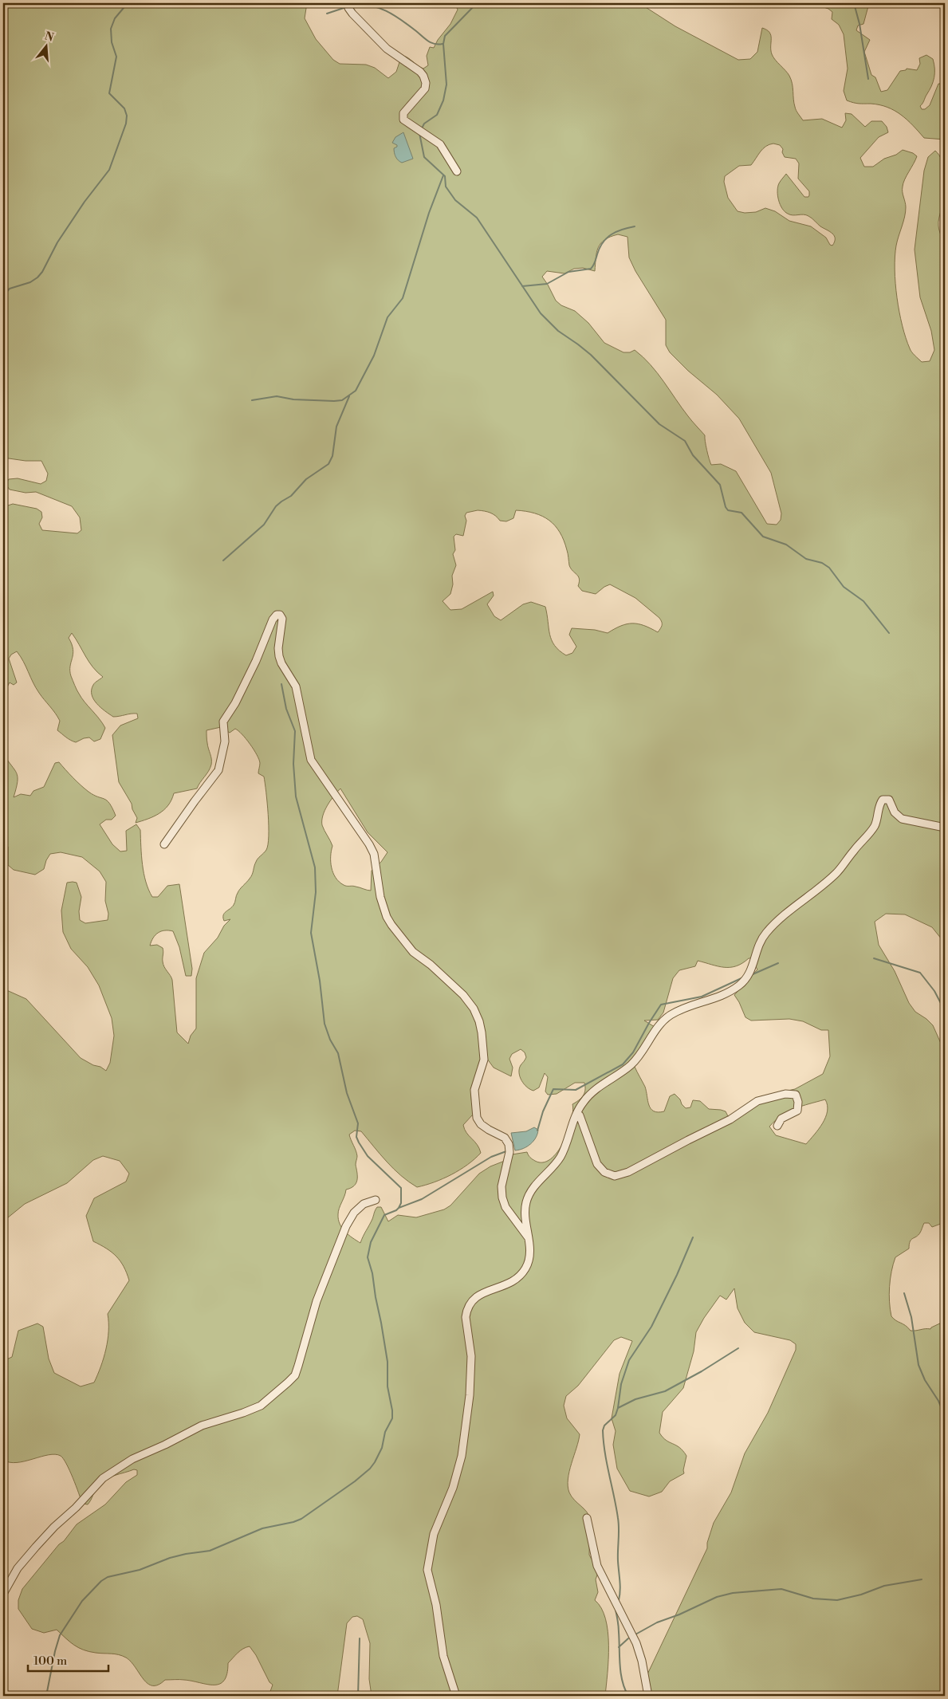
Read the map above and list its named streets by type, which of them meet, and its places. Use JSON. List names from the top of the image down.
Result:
{
  "scale_bar": "100 m",
  "north": "top"
}
